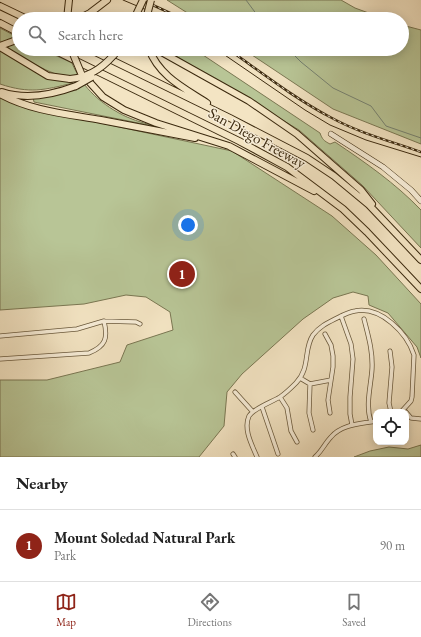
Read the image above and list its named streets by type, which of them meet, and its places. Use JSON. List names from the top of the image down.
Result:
{
  "streets": {
    "highway": ["San Diego Freeway"]
  },
  "page": {
    "search": "Search here",
    "pins": "1",
    "heading": "Nearby",
    "list": [
      {
        "mark": "1",
        "name": "Mount Soledad Natural Park",
        "note": "Park",
        "value": "90 m"
      }
    ],
    "nav": ["Map", "Directions", "Saved"]
  }
}
